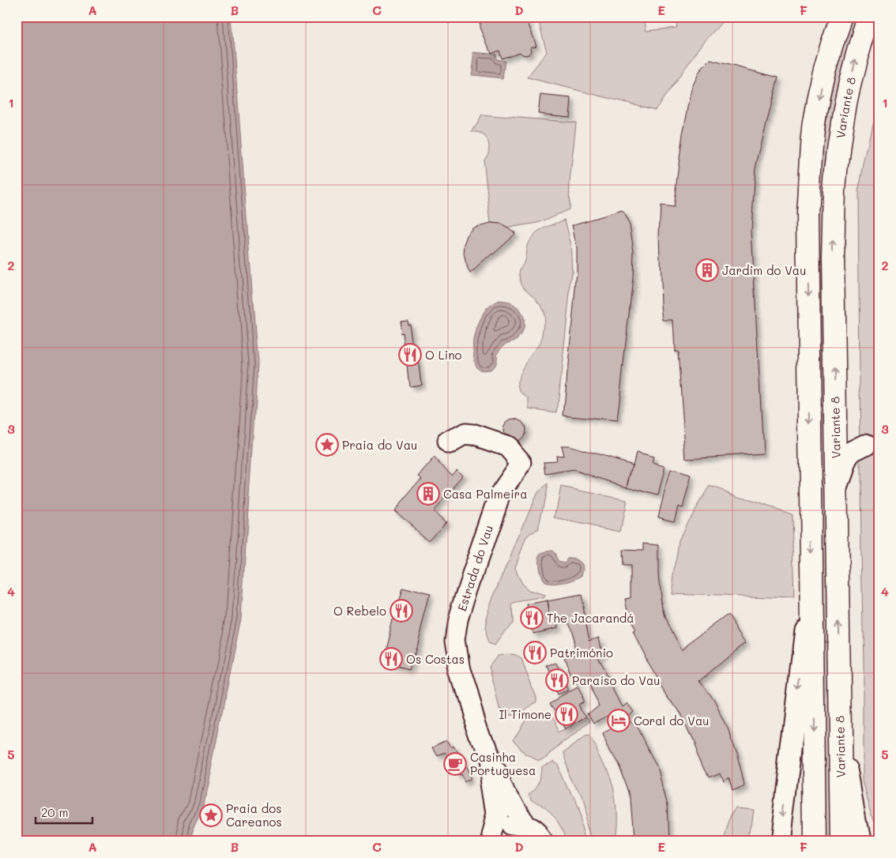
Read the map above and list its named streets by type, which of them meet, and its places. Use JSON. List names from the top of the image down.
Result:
{
  "streets": {
    "main road": ["Variante 8"],
    "street": ["Estrada do Vau"]
  },
  "places": {
    "building": ["Jardim do Vau", "Casa Palmeira"],
    "restaurant": [
      "O Lino",
      "O Rebelo",
      "The Jacarandá",
      "Património",
      "Os Costas",
      "Paraíso do Vau",
      "Il Timone"
    ],
    "place": ["Praia do Vau", "Praia dos Careanos"],
    "hotel": ["Coral do Vau"],
    "cafe": ["Casinha Portuguesa"]
  },
  "scale_bar": "20 m",
  "grid": {
    "columns": [
      "A",
      "B",
      "C",
      "D",
      "E",
      "F"
    ],
    "rows": [
      "1",
      "2",
      "3",
      "4",
      "5"
    ]
  }
}
